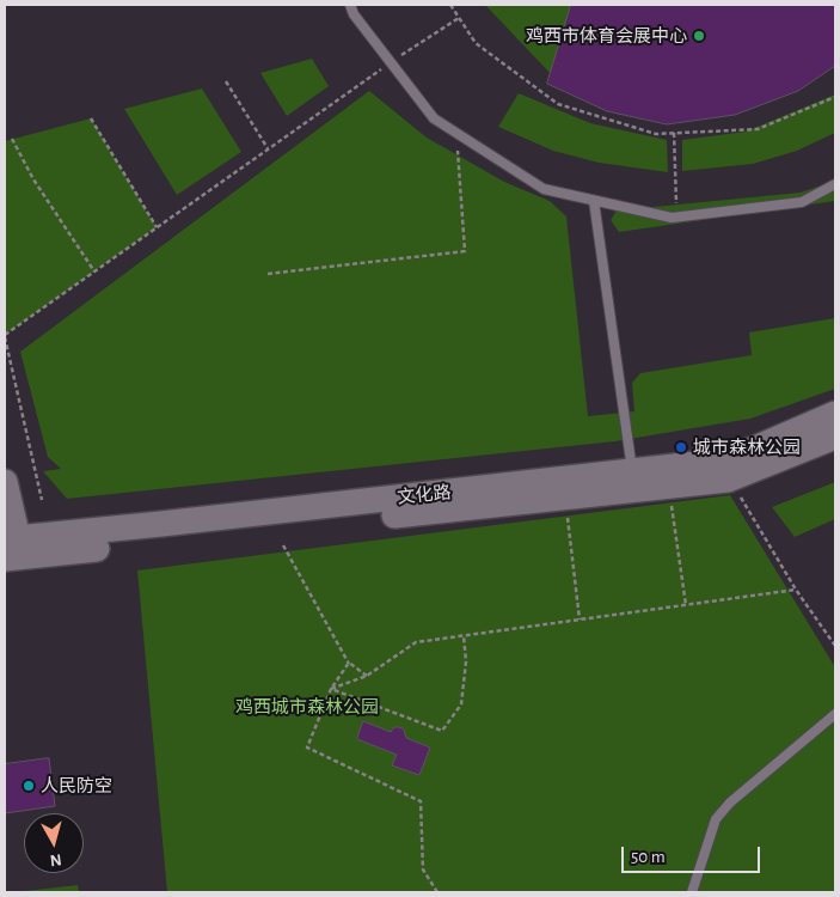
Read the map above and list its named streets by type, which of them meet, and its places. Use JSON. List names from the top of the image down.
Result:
{
  "streets": {
    "main road": ["文化路"]
  },
  "parks": ["鸡西城市森林公园"],
  "places": ["鸡西市体育会展中心", "城市森林公园", "人民防空"],
  "scale_bar": "50 m",
  "north": "bottom"
}
